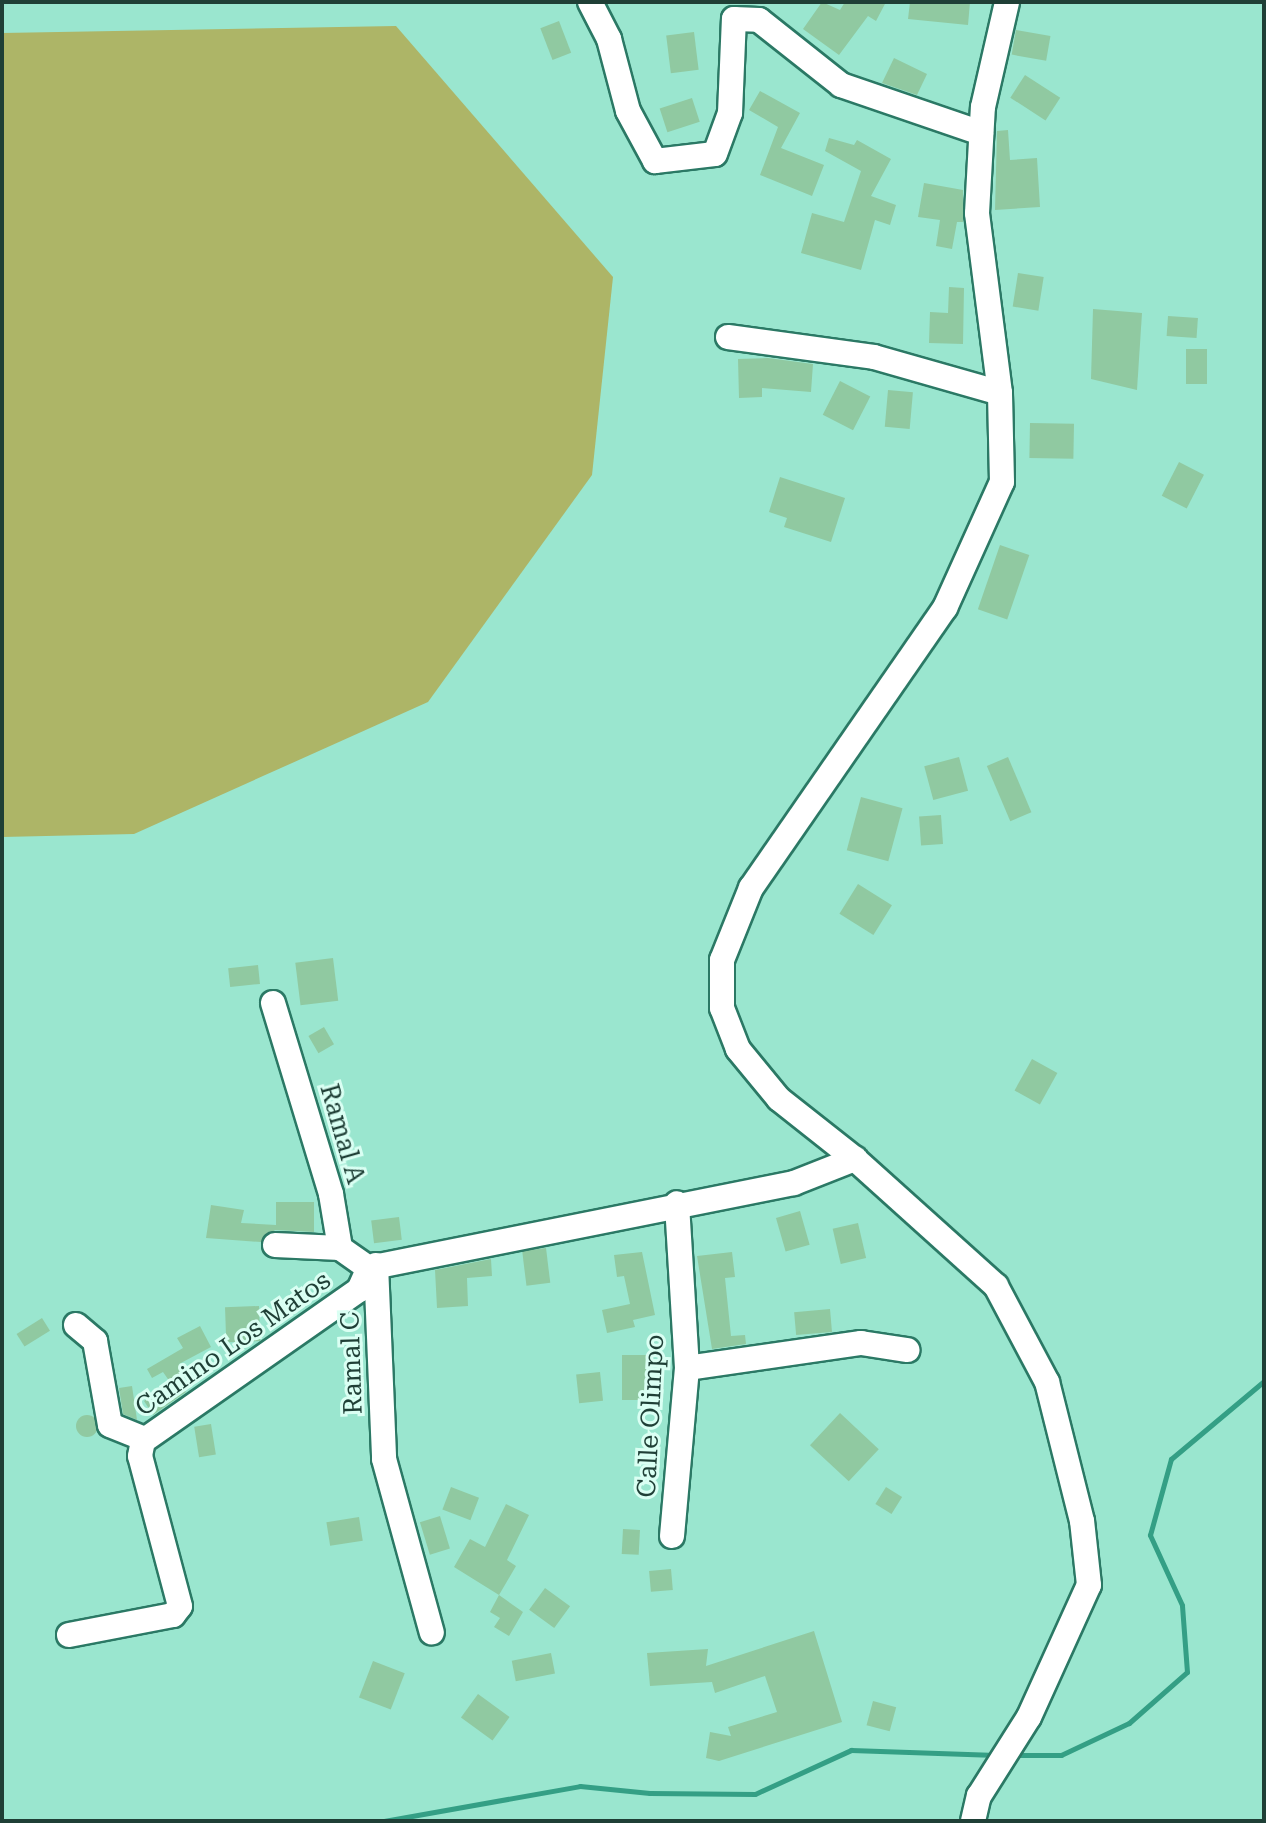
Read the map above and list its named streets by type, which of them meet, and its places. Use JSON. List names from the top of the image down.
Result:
{
  "streets": {
    "street": [
      "Ramal A",
      "Camino Los Matos",
      "Ramal C",
      "Calle Olimpo"
    ]
  },
  "crossings": [
    ["Camino Los Matos", "Ramal C"]
  ]
}
